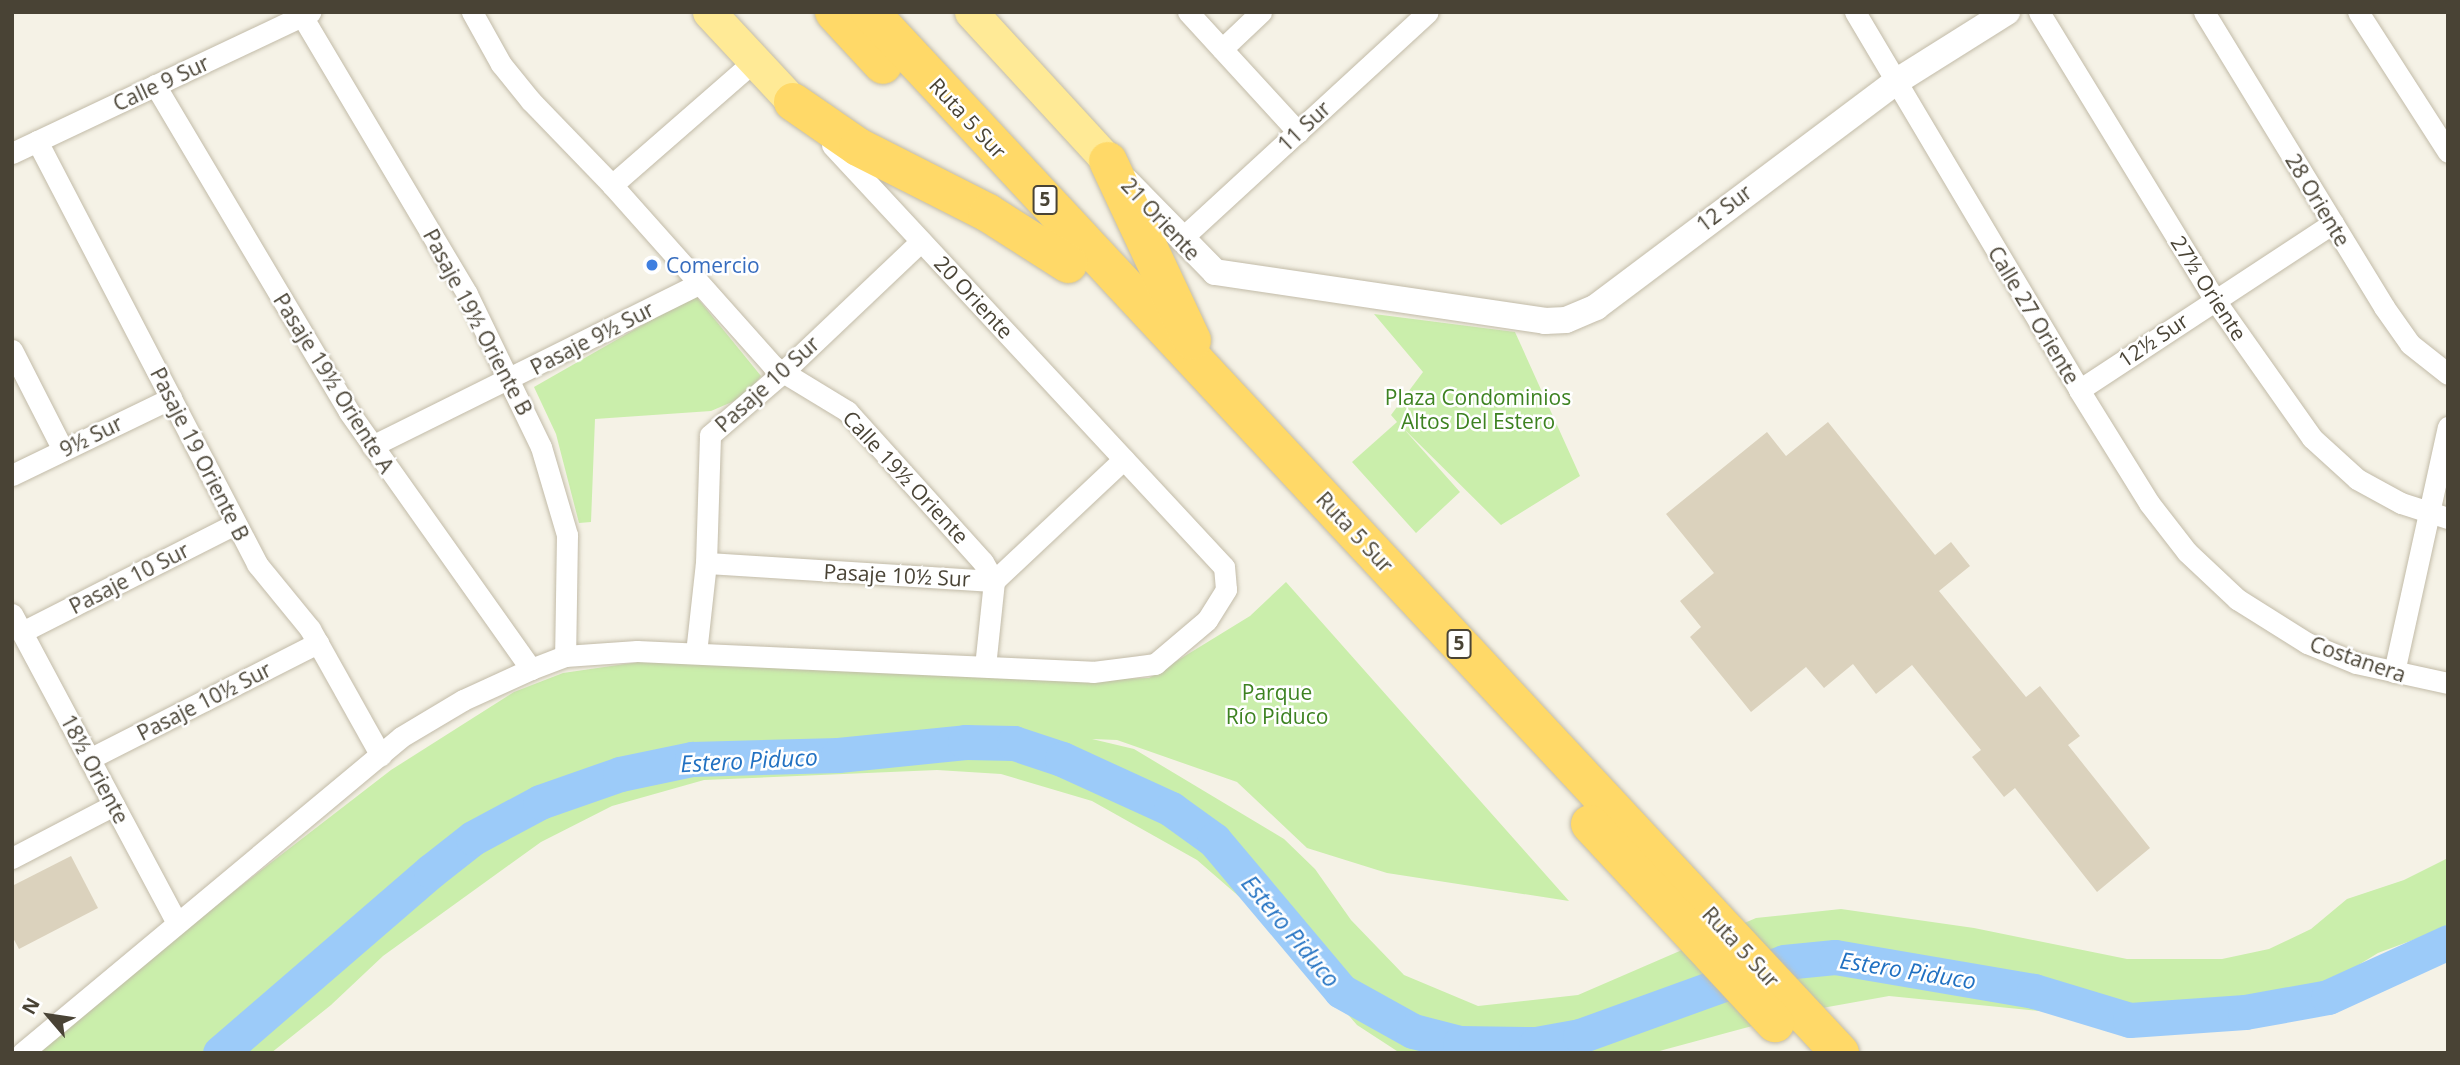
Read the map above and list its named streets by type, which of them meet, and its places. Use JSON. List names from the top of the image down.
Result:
{
  "streets": {
    "highway": ["Ruta 5 Sur", "5"],
    "main road": ["21 Oriente", "20 Oriente"],
    "street": [
      "Calle 9 Sur",
      "11 Sur",
      "28 Oriente",
      "12 Sur",
      "27½ Oriente",
      "Calle 27 Oriente",
      "Pasaje 19½ Oriente B",
      "Pasaje 9½ Sur",
      "12½ Sur",
      "Pasaje 19½ Oriente A",
      "Pasaje 10 Sur",
      "9½ Sur",
      "Pasaje 19 Oriente B",
      "Calle 19½ Oriente",
      "Pasaje 10½ Sur",
      "Costanera",
      "18½ Oriente"
    ]
  },
  "crossings": [
    ["Calle 9 Sur", "Pasaje 19½ Oriente B"],
    ["Calle 9 Sur", "Pasaje 19½ Oriente A"],
    ["Calle 9 Sur", "Pasaje 19 Oriente B"],
    ["11 Sur", "21 Oriente"],
    ["28 Oriente", "12½ Sur"],
    ["12 Sur", "21 Oriente"],
    ["12 Sur", "Calle 27 Oriente"],
    ["27½ Oriente", "12½ Sur"],
    ["20 Oriente", "Pasaje 10 Sur"],
    ["20 Oriente", "Pasaje 10½ Sur"],
    ["Calle 27 Oriente", "12½ Sur"],
    ["Calle 27 Oriente", "Costanera"],
    ["Pasaje 19½ Oriente B", "Pasaje 9½ Sur"],
    ["Pasaje 9½ Sur", "Pasaje 19½ Oriente A"],
    ["Pasaje 9½ Sur", "Calle 19½ Oriente"],
    ["Pasaje 10 Sur", "Pasaje 19 Oriente B"],
    ["Pasaje 10 Sur", "Calle 19½ Oriente"],
    ["Pasaje 10 Sur", "Pasaje 10½ Sur"],
    ["Pasaje 10 Sur", "18½ Oriente"],
    ["9½ Sur", "Pasaje 19 Oriente B"],
    ["Pasaje 19 Oriente B", "Pasaje 10½ Sur"],
    ["Calle 19½ Oriente", "Pasaje 10½ Sur"],
    ["Pasaje 10½ Sur", "18½ Oriente"]
  ],
  "water": ["Estero Piduco"],
  "parks": ["Plaza Condominios Altos Del Estero", "Parque Río Piduco"],
  "places": ["Comercio"],
  "north": "top left"
}
